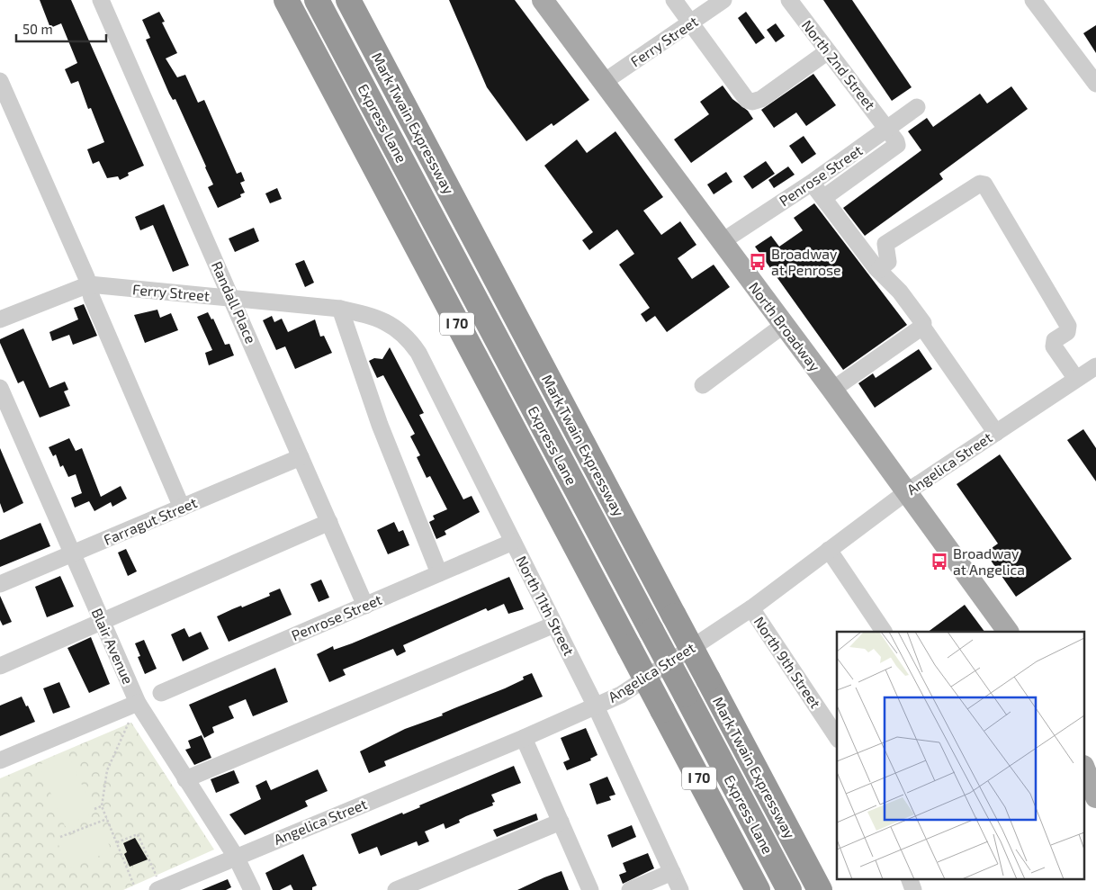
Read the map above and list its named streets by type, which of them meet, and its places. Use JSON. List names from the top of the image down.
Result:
{
  "streets": {
    "highway": ["Express Lane", "Mark Twain Expressway", "I 70"],
    "main road": ["North Broadway"],
    "street": [
      "Ferry Street",
      "North 2nd Street",
      "Penrose Street",
      "Randall Place",
      "Angelica Street",
      "Farragut Street",
      "North 11th Street",
      "Blair Avenue",
      "North 9th Street"
    ]
  },
  "crossings": [
    ["Ferry Street", "Randall Place"],
    ["Ferry Street", "North Broadway"],
    ["Ferry Street", "North 11th Street"],
    ["North 2nd Street", "Penrose Street"],
    ["Penrose Street", "Randall Place"],
    ["Penrose Street", "North Broadway"],
    ["Penrose Street", "North 11th Street"],
    ["Randall Place", "Farragut Street"],
    ["North Broadway", "Angelica Street"],
    ["Angelica Street", "North 11th Street"],
    ["Angelica Street", "Blair Avenue"],
    ["Angelica Street", "North 9th Street"],
    ["Farragut Street", "Blair Avenue"]
  ],
  "places": {
    "bus stop": ["Broadway at Penrose", "Broadway at Angelica"]
  },
  "scale_bar": "50 m"
}
